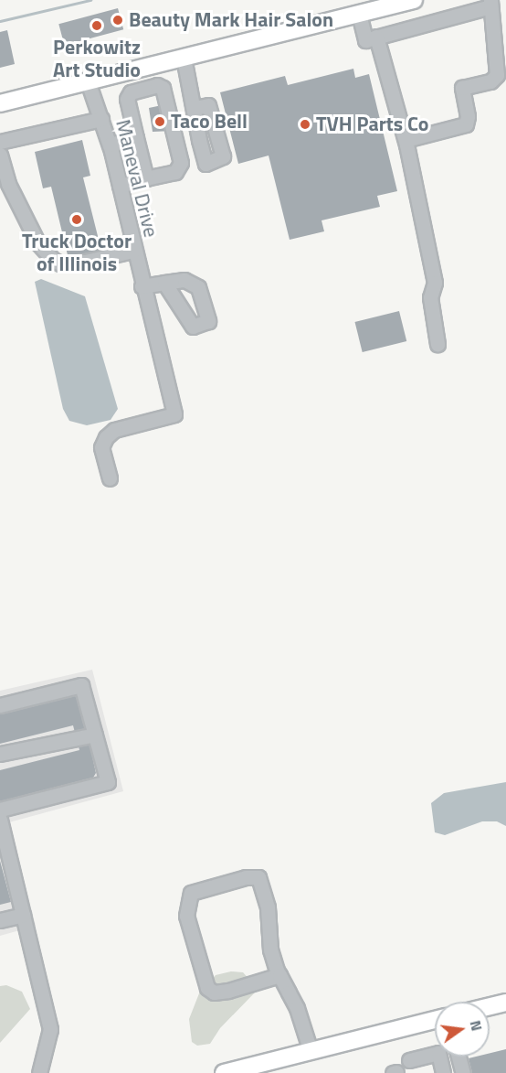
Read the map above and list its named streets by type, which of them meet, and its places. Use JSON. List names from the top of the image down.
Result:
{
  "streets": {
    "lane": ["Maneval Drive"]
  },
  "places": [
    "Beauty Mark Hair Salon",
    "Perkowitz Art Studio",
    "Taco Bell",
    "TVH Parts Co",
    "Truck Doctor of Illinois"
  ],
  "north": "right"
}
